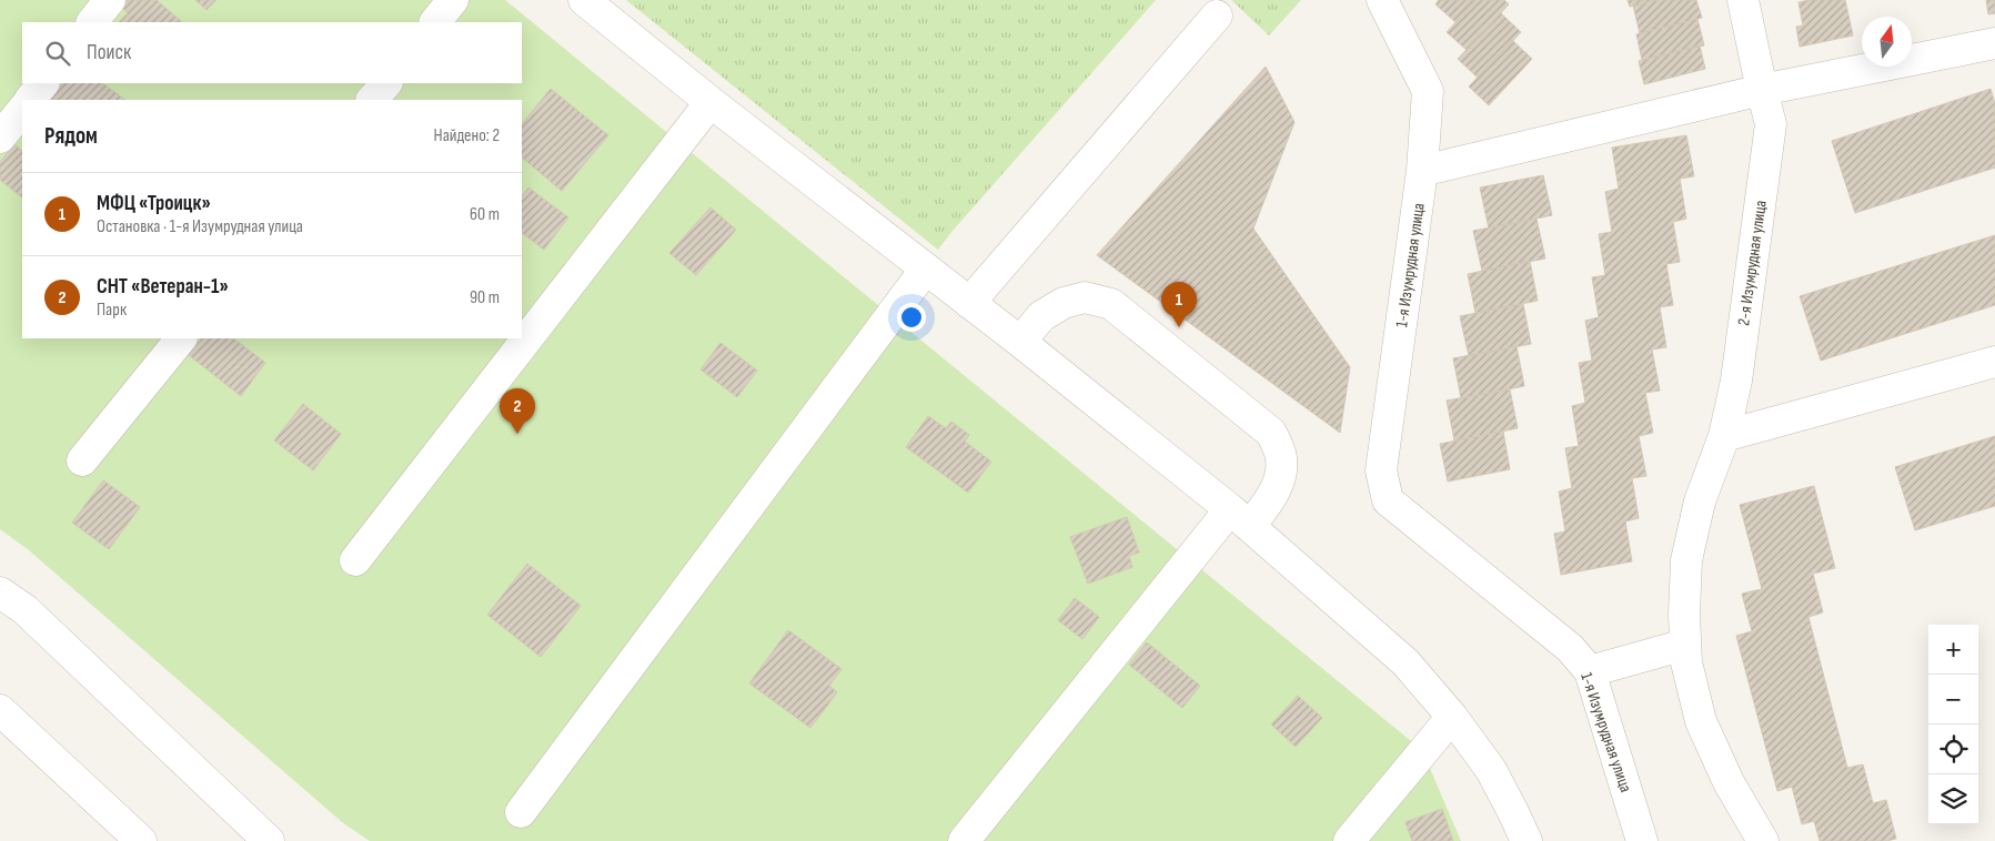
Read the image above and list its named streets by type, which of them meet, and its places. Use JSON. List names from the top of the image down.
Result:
{
  "streets": {
    "street": ["2-я Изумрудная улица", "1-я Изумрудная улица"]
  },
  "north": "top",
  "page": {
    "search": "Поиск",
    "heading": ["Рядом", "Найдено: 2"],
    "list": [
      {
        "mark": "1",
        "name": "МФЦ «Троицк»",
        "note": "Остановка · 1-я Изумрудная улица",
        "value": "60 m"
      },
      {
        "mark": "2",
        "name": "СНТ «Ветеран-1»",
        "note": "Парк",
        "value": "90 m"
      }
    ],
    "pins": ["1", "2"],
    "map_buttons": ["+", "−"]
  }
}
